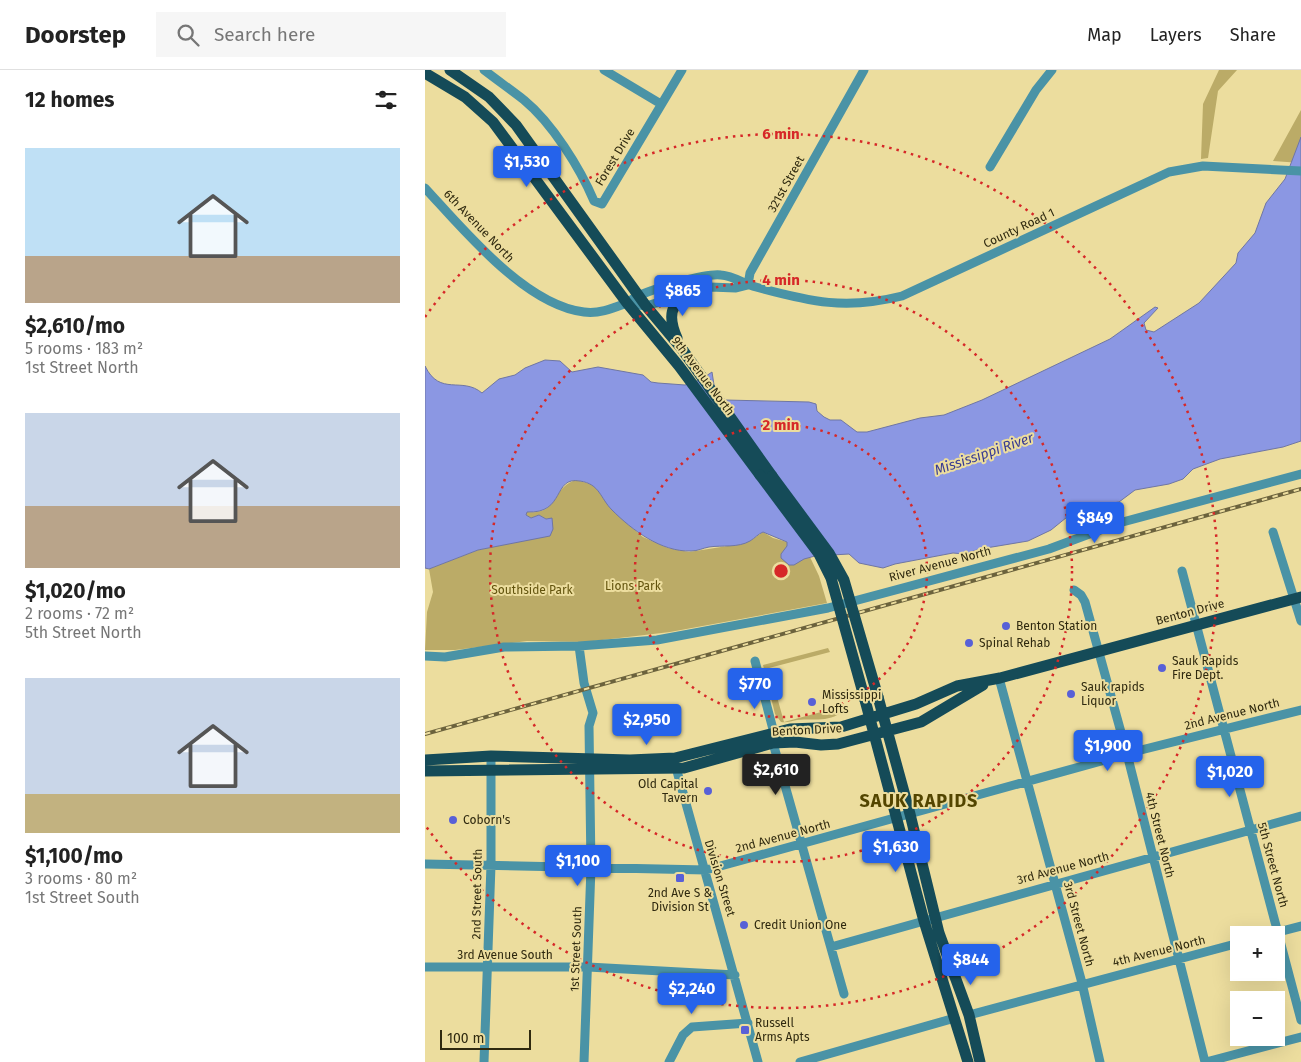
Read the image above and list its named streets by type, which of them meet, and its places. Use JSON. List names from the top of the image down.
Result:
{
  "streets": {
    "main road": ["9th Avenue North", "Benton Drive"],
    "street": [
      "Forest Drive",
      "321st Street",
      "6th Avenue North",
      "County Road 1",
      "River Avenue North",
      "2nd Avenue North",
      "4th Street North",
      "5th Street North",
      "3rd Avenue North",
      "Division Street",
      "2nd Street South",
      "3rd Street North",
      "1st Street South",
      "4th Avenue North",
      "3rd Avenue South"
    ]
  },
  "crossings": [
    ["321st Street", "County Road 1"],
    ["6th Avenue North", "9th Avenue North"],
    ["County Road 1", "9th Avenue North"],
    ["River Avenue North", "1st Street South"],
    ["Benton Drive", "4th Street North"],
    ["Benton Drive", "5th Street North"],
    ["Benton Drive", "Division Street"],
    ["Benton Drive", "2nd Street South"],
    ["Benton Drive", "3rd Street North"],
    ["Benton Drive", "1st Street South"],
    ["2nd Avenue North", "4th Street North"],
    ["2nd Avenue North", "5th Street North"],
    ["2nd Avenue North", "Division Street"],
    ["2nd Avenue North", "2nd Street South"],
    ["2nd Avenue North", "3rd Street North"],
    ["2nd Avenue North", "1st Street South"],
    ["4th Street North", "3rd Avenue North"],
    ["4th Street North", "4th Avenue North"],
    ["5th Street North", "3rd Avenue North"],
    ["3rd Avenue North", "3rd Street North"],
    ["Division Street", "3rd Avenue South"],
    ["2nd Street South", "3rd Avenue South"],
    ["3rd Street North", "4th Avenue North"],
    ["1st Street South", "3rd Avenue South"]
  ],
  "districts": ["SAUK RAPIDS"],
  "water": ["Mississippi River"],
  "parks": ["Lions Park", "Southside Park"],
  "places": {
    "other": [
      "Benton Station",
      "Spinal Rehab",
      "Sauk Rapids Fire Dept.",
      "Sauk rapids Liquor",
      "Mississippi Lofts",
      "Old Capital Tavern",
      "Coborn's",
      "Credit Union One"
    ],
    "transit": ["2nd Ave S & Division St", "Russell Arms Apts"]
  },
  "scale_bar": "100 m",
  "page": {
    "header": "Doorstep",
    "search": "Search here",
    "nav": ["Map", "Layers", "Share"],
    "heading": "12 homes",
    "list": [
      {
        "name": "$2,610/mo",
        "note": "5 rooms · 183 m² · 1st Street North"
      },
      {
        "name": "$1,020/mo",
        "note": "2 rooms · 72 m² · 5th Street North"
      },
      {
        "name": "$1,100/mo",
        "note": "3 rooms · 80 m² · 1st Street South"
      }
    ],
    "price": [
      "$1,530",
      "$865",
      "$849",
      "$770",
      "$2,950",
      "$1,900",
      "$2,610",
      "$1,020",
      "$1,630",
      "$1,100",
      "$844",
      "$2,240"
    ],
    "map_buttons": ["+", "−"],
    "scale": "100 m"
  },
  "rings": ["6 min", "4 min", "2 min"]
}
